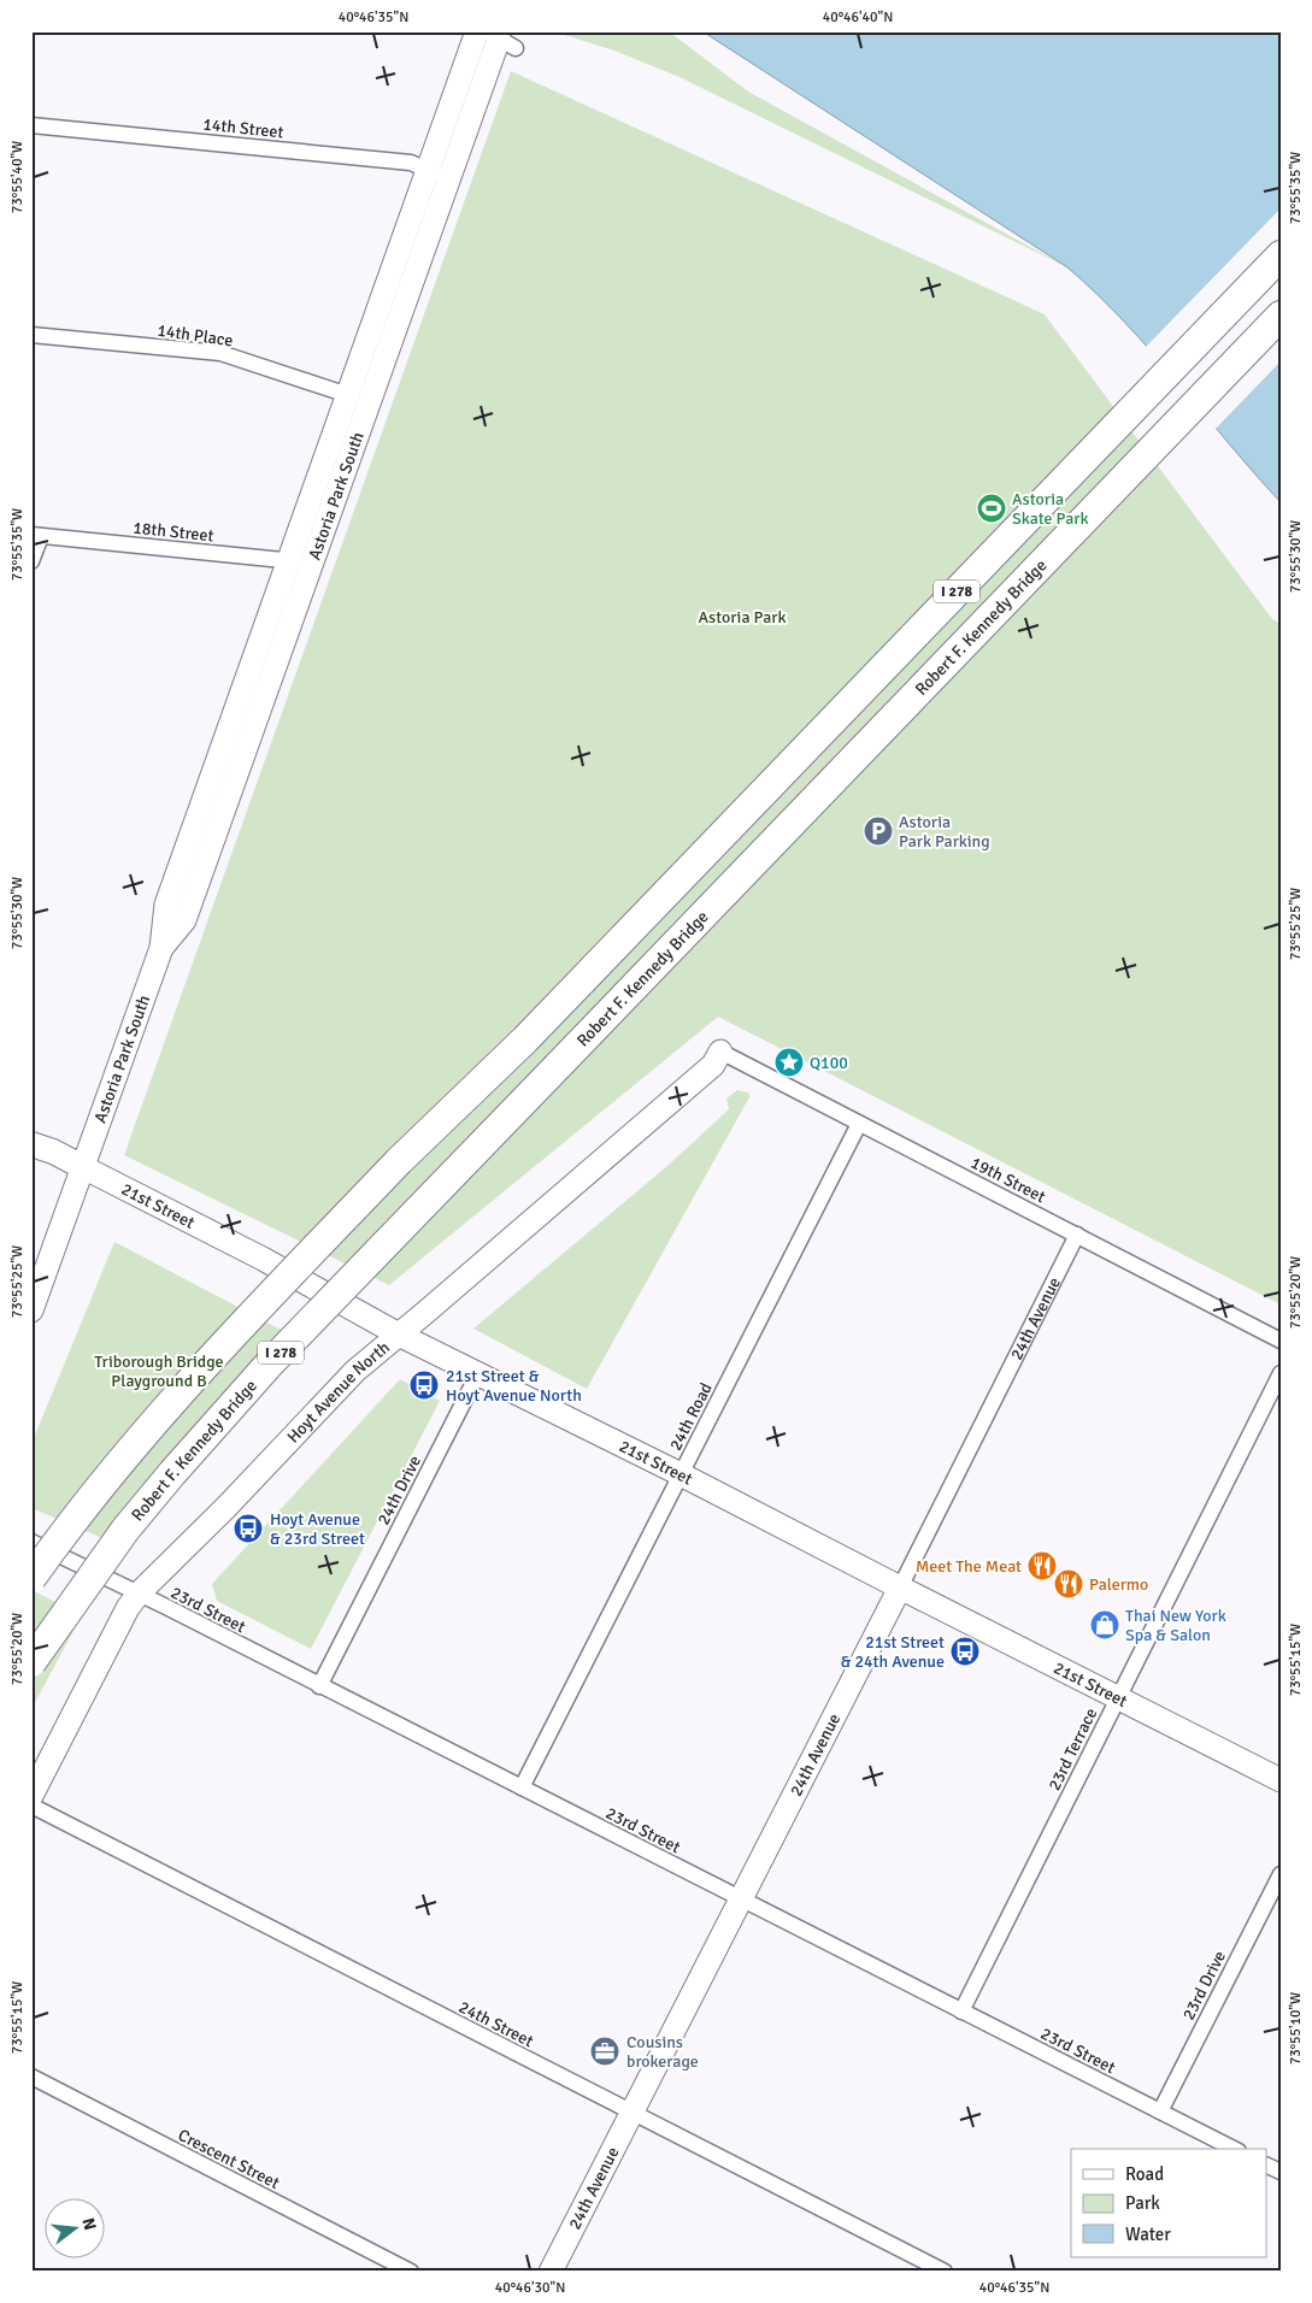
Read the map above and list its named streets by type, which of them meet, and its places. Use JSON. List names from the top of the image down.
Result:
{
  "streets": {
    "highway": ["I 278", "Robert F. Kennedy Bridge"],
    "main road": ["21st Street"],
    "street": [
      "14th Street",
      "14th Place",
      "Astoria Park South",
      "18th Street",
      "19th Street",
      "24th Avenue",
      "Hoyt Avenue North",
      "24th Road",
      "24th Drive",
      "23rd Street",
      "23rd Terrace",
      "23rd Drive",
      "24th Street",
      "Crescent Street"
    ]
  },
  "crossings": [
    ["14th Street", "Astoria Park South"],
    ["14th Place", "Astoria Park South"],
    ["Astoria Park South", "18th Street"],
    ["Astoria Park South", "21st Street"],
    ["19th Street", "24th Avenue"],
    ["19th Street", "Hoyt Avenue North"],
    ["19th Street", "24th Road"],
    ["21st Street", "24th Avenue"],
    ["21st Street", "Hoyt Avenue North"],
    ["21st Street", "24th Road"],
    ["21st Street", "24th Drive"],
    ["21st Street", "23rd Terrace"],
    ["24th Avenue", "23rd Street"],
    ["24th Avenue", "24th Street"],
    ["Hoyt Avenue North", "23rd Street"],
    ["24th Road", "23rd Street"],
    ["24th Drive", "23rd Street"],
    ["23rd Street", "23rd Terrace"],
    ["23rd Street", "23rd Drive"]
  ],
  "parks": ["Astoria Park", "Triborough Bridge Playground B"],
  "places": {
    "sports": ["Astoria Skate Park"],
    "parking": ["Astoria Park Parking"],
    "place": ["Q100"],
    "bus stop": ["21st Street & Hoyt Avenue North", "Hoyt Avenue & 23rd Street", "21st Street & 24th Avenue"],
    "restaurant": ["Meet The Meat", "Palermo"],
    "shop": ["Thai New York Spa & Salon"],
    "office": ["Cousins brokerage"]
  },
  "legend": ["Road", "Park", "Water"],
  "north": "right",
  "coordinates": [
    "40°46'35\"N",
    "40°46'40\"N",
    "73°55'40\"W",
    "73°55'35\"W",
    "73°55'30\"W",
    "73°55'25\"W",
    "73°55'20\"W",
    "73°55'15\"W",
    "73°55'10\"W",
    "40°46'30\"N"
  ]
}
